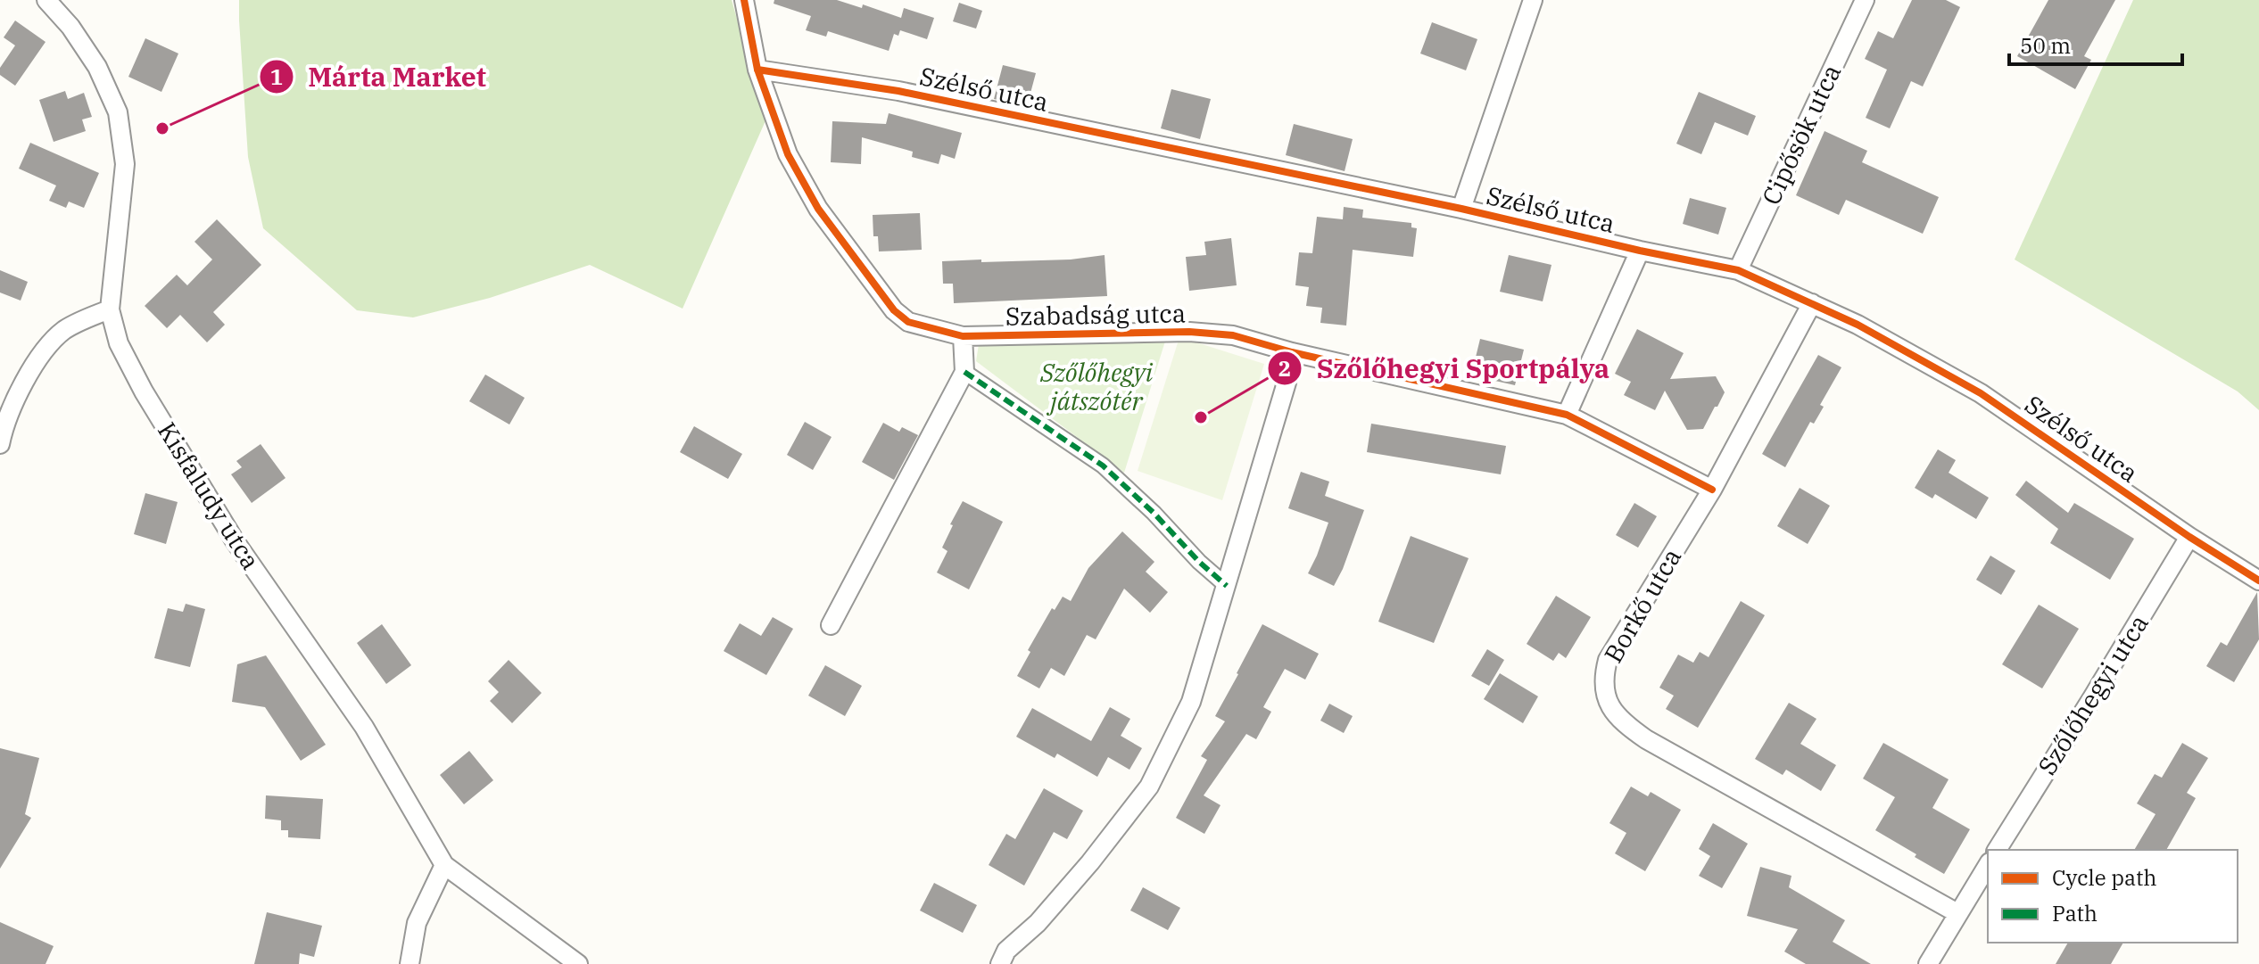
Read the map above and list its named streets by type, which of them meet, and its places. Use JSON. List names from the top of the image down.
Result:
{
  "streets": {
    "street": [
      "Szélső utca",
      "Cipősök utca",
      "Szabadság utca",
      "Kisfaludy utca",
      "Borkő utca",
      "Szőlőhegyi utca"
    ]
  },
  "crossings": [
    ["Szélső utca", "Cipősök utca"],
    ["Szélső utca", "Szabadság utca"],
    ["Szélső utca", "Borkő utca"],
    ["Szélső utca", "Szőlőhegyi utca"],
    ["Szabadság utca", "Borkő utca"]
  ],
  "parks": ["Szőlőhegyi játszótér"],
  "places": ["Márta Market", "Szőlőhegyi Sportpálya"],
  "legend": ["Cycle path", "Path"],
  "scale_bar": "50 m"
}
